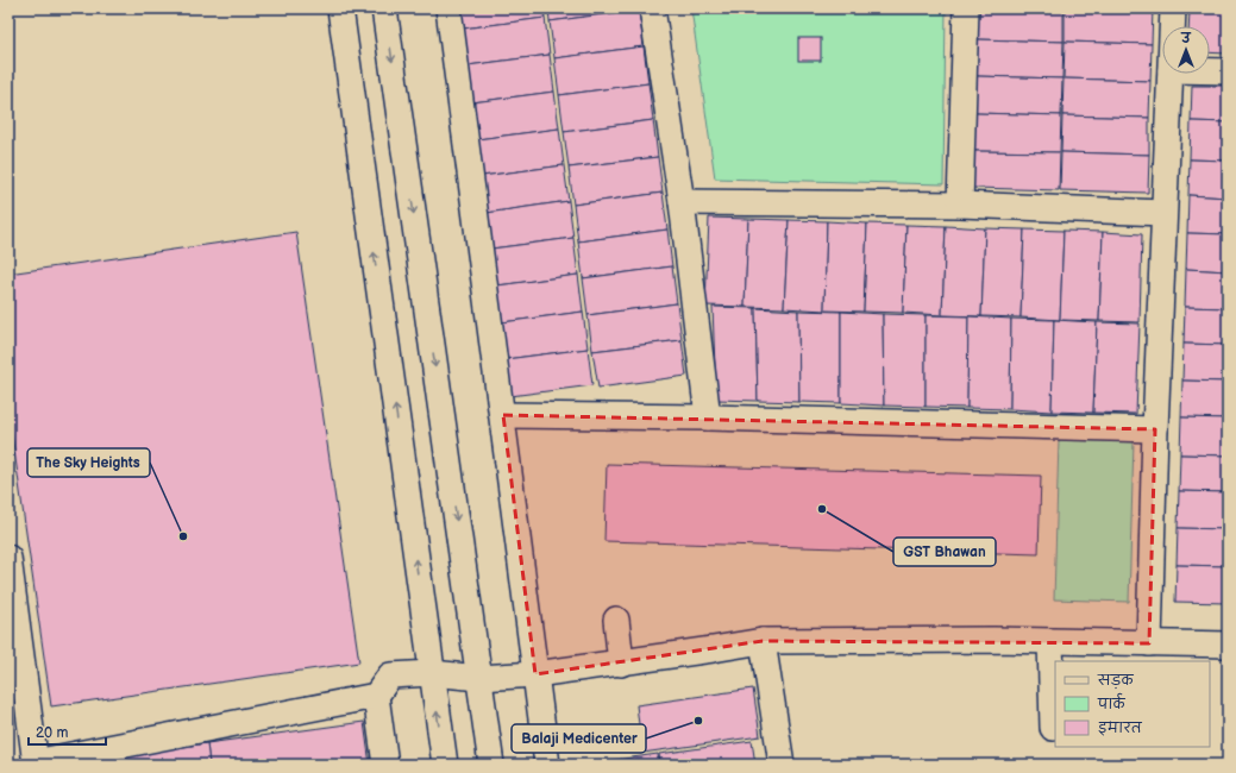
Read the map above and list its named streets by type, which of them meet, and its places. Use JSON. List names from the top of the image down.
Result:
{
  "places": ["GST Bhawan", "The Sky Heights", "Balaji Medicenter"],
  "legend": ["सड़क", "पार्क", "इमारत"],
  "scale_bar": "20 m",
  "north": "top"
}
